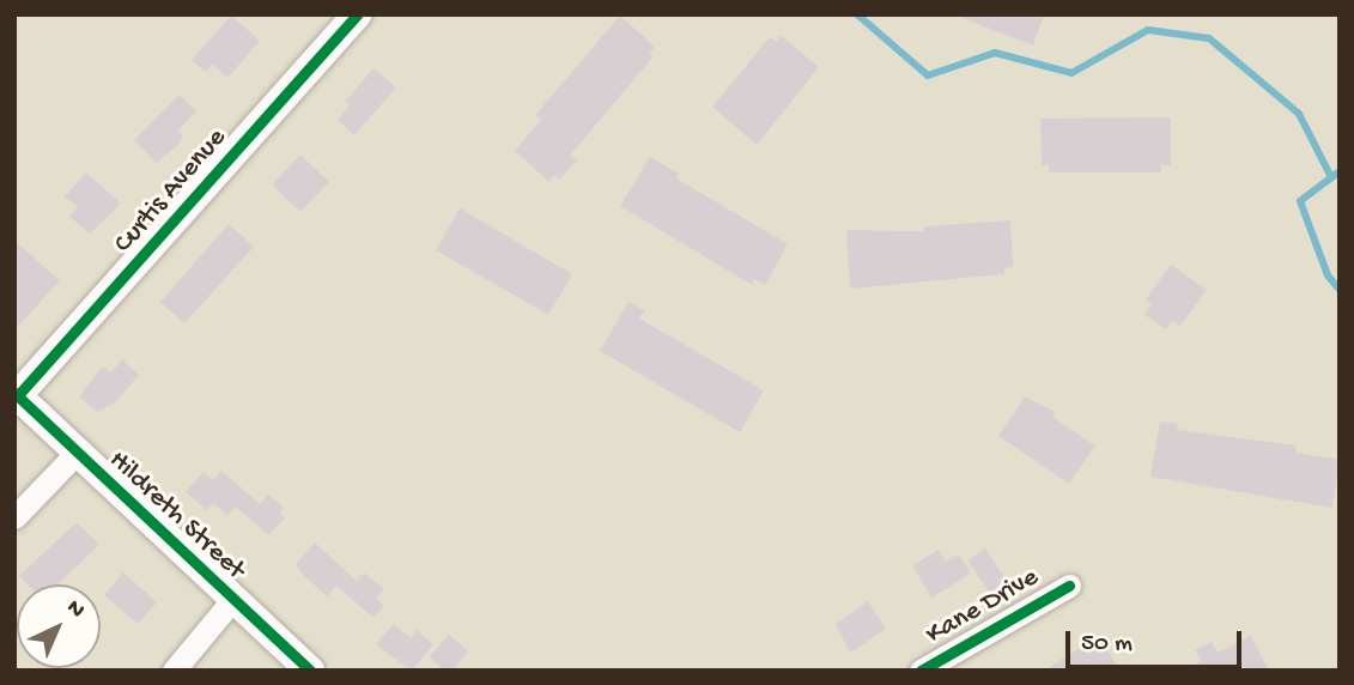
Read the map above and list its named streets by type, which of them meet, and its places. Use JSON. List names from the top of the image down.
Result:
{
  "streets": {
    "street": ["Curtis Avenue", "Hildreth Street", "Kane Drive"]
  },
  "crossings": [
    ["Curtis Avenue", "Hildreth Street"]
  ],
  "scale_bar": "50 m",
  "north": "top right"
}
